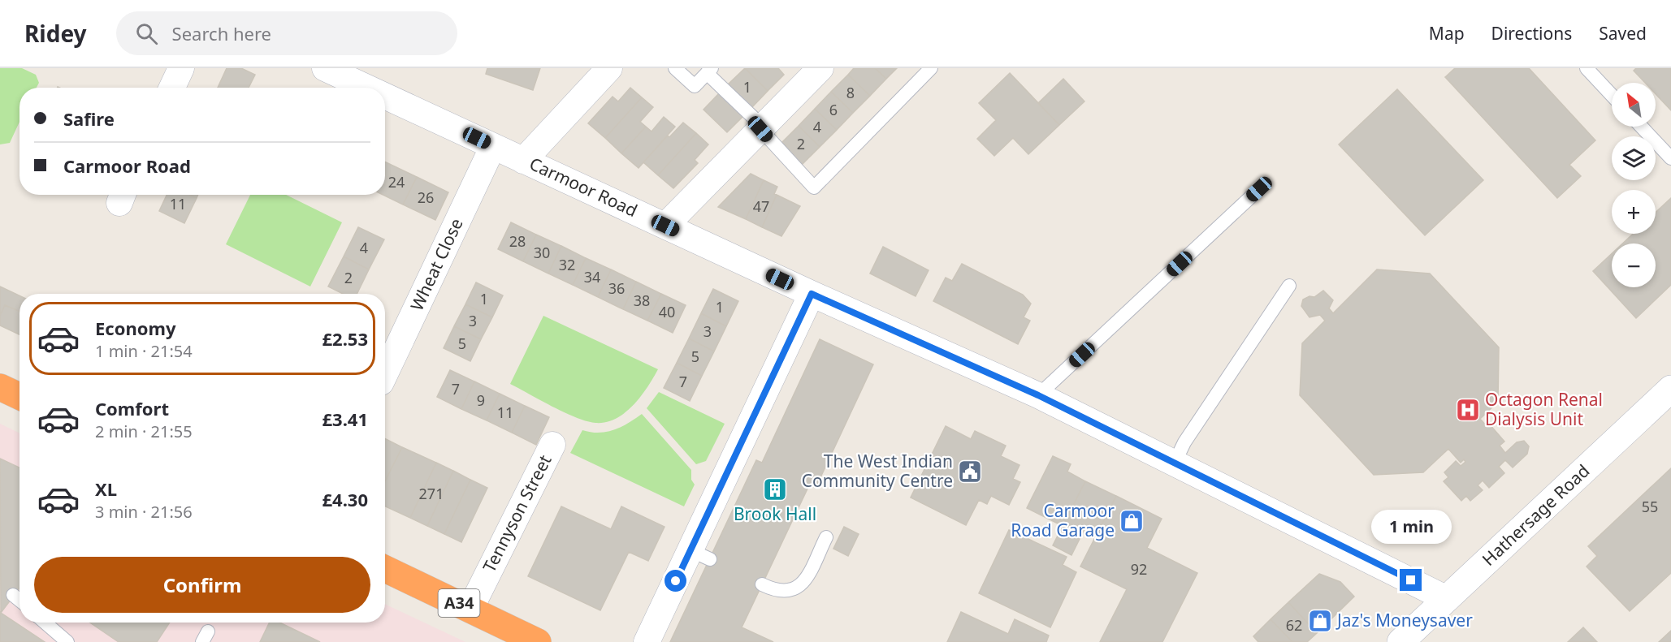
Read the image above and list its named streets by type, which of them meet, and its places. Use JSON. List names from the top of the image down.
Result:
{
  "streets": {
    "highway": ["A34"],
    "street": [
      "Carmoor Road",
      "Wheat Close",
      "Tennyson Street",
      "Hathersage Road"
    ]
  },
  "crossings": [
    ["Carmoor Road", "Wheat Close"],
    ["Carmoor Road", "Hathersage Road"],
    ["Tennyson Street", "A34"]
  ],
  "places": {
    "hospital": ["Octagon Renal Dialysis Unit"],
    "public building": ["The West Indian Community Centre"],
    "building": ["Brook Hall"],
    "shop": ["Carmoor Road Garage", "Jaz's Moneysaver"]
  },
  "house_numbers": [
    "1",
    "8",
    "6",
    "4",
    "2",
    "24",
    "26",
    "11",
    "47",
    "28",
    "4",
    "30",
    "32",
    "34",
    "2",
    "36",
    "1",
    "38",
    "1",
    "40",
    "3",
    "3",
    "5",
    "5",
    "7",
    "7",
    "9",
    "11",
    "271",
    "55",
    "92",
    "62"
  ],
  "north": "top left",
  "page": {
    "header": "Ridey",
    "search": "Search here",
    "nav": ["Map", "Directions", "Saved"],
    "map_buttons": ["+", "−"],
    "banner": ["Safire", "Carmoor Road"],
    "list": [
      {
        "name": "Economy",
        "note": "1 min · 21:54",
        "value": "£2.53"
      },
      {
        "name": "Comfort",
        "note": "2 min · 21:55",
        "value": "£3.41"
      },
      {
        "name": "XL",
        "note": "3 min · 21:56",
        "value": "£4.30"
      }
    ],
    "bubble": "1 min",
    "buttons": "Confirm"
  }
}
